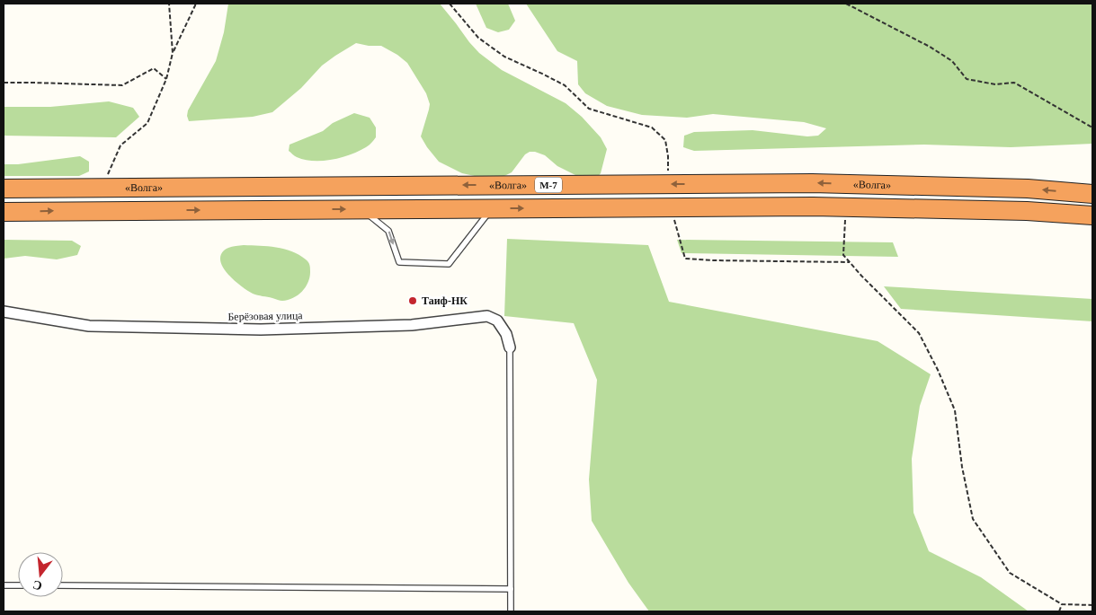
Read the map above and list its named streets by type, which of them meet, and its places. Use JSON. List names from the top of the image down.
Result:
{
  "streets": {
    "highway": ["«Волга»", "М-7"],
    "street": ["Берёзовая улица"]
  },
  "places": ["Таиф-НК"],
  "north": "bottom"
}
